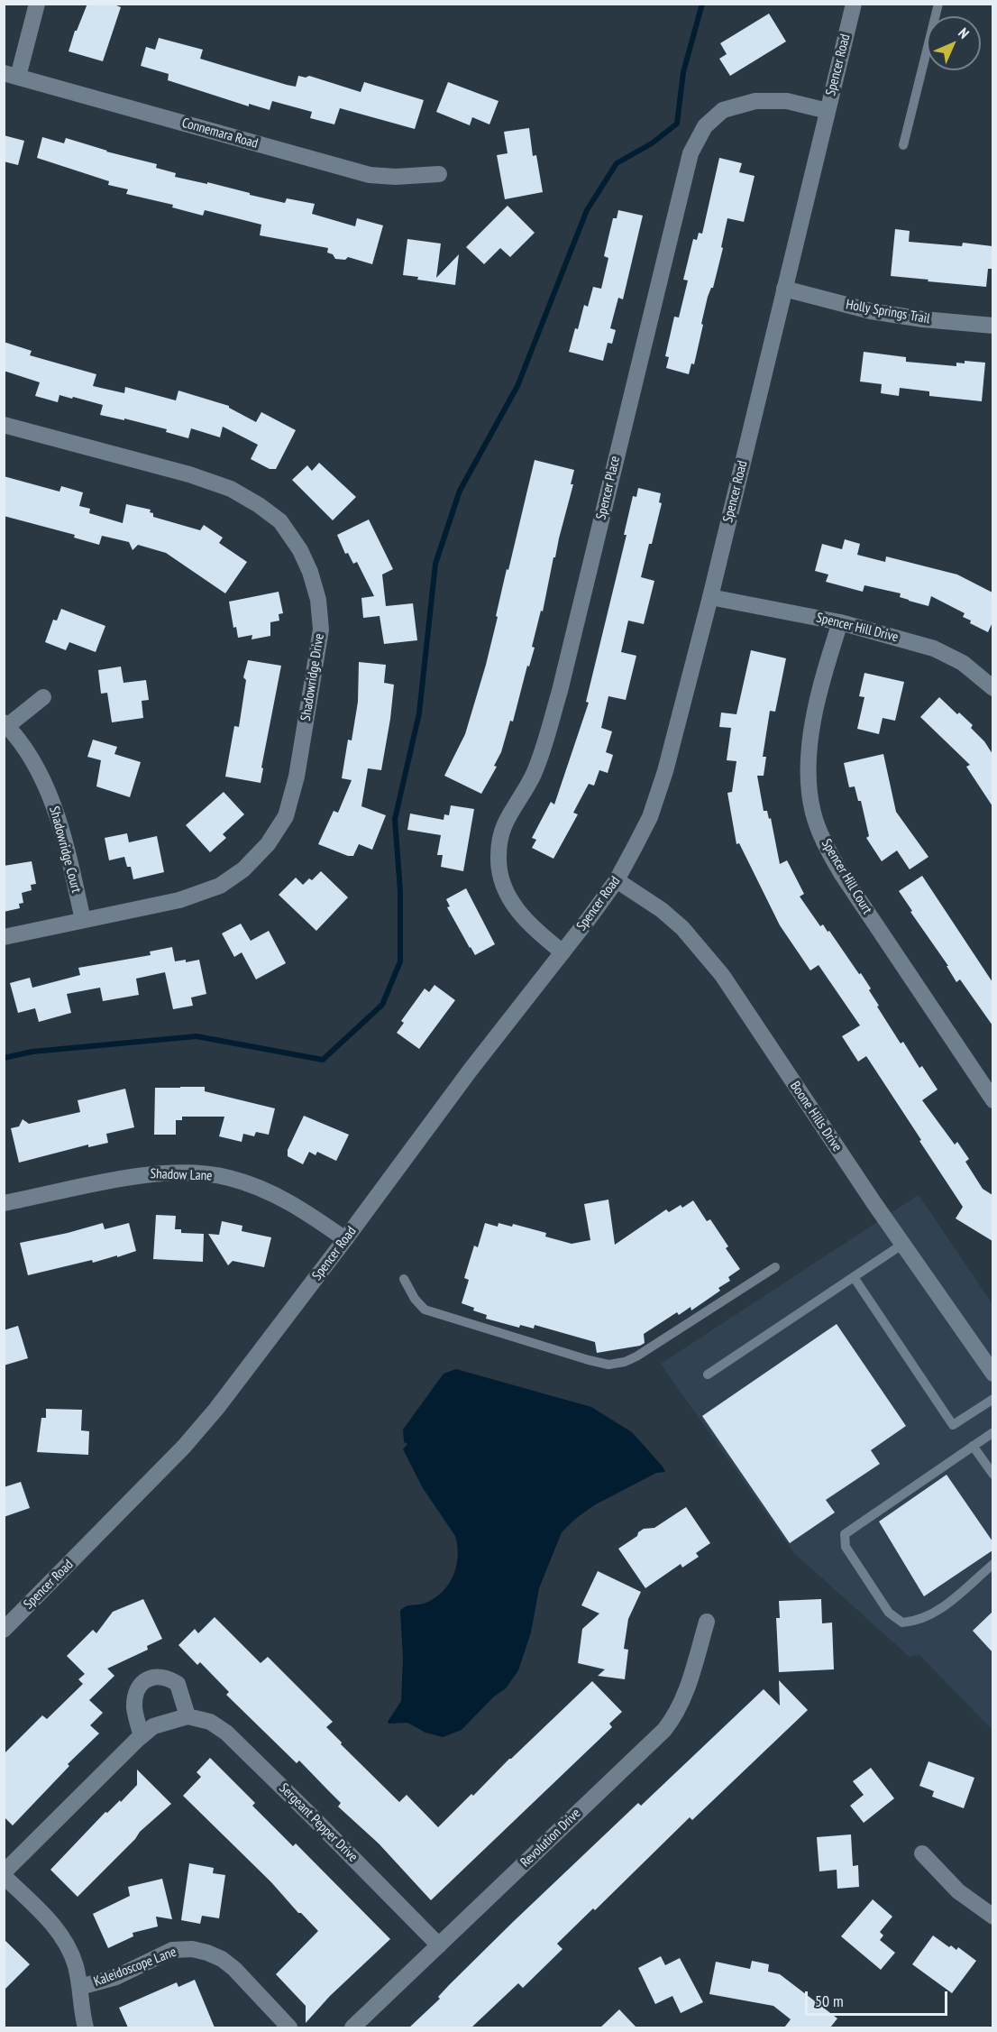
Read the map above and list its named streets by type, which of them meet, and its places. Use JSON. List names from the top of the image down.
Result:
{
  "streets": {
    "street": [
      "Spencer Road",
      "Connemara Road",
      "Holly Springs Trail",
      "Spencer Place",
      "Spencer Hill Drive",
      "Shadowridge Drive",
      "Shadowridge Court",
      "Spencer Hill Court",
      "Boone Hills Drive",
      "Shadow Lane",
      "Sergeant Pepper Drive",
      "Revolution Drive",
      "Kaleidoscope Lane"
    ]
  },
  "crossings": [
    ["Spencer Road", "Holly Springs Trail"],
    ["Spencer Road", "Spencer Place"],
    ["Spencer Road", "Spencer Hill Drive"],
    ["Spencer Road", "Boone Hills Drive"],
    ["Spencer Road", "Shadow Lane"],
    ["Spencer Hill Drive", "Spencer Hill Court"],
    ["Shadowridge Drive", "Shadowridge Court"],
    ["Sergeant Pepper Drive", "Revolution Drive"]
  ],
  "scale_bar": "50 m",
  "north": "top right"
}
